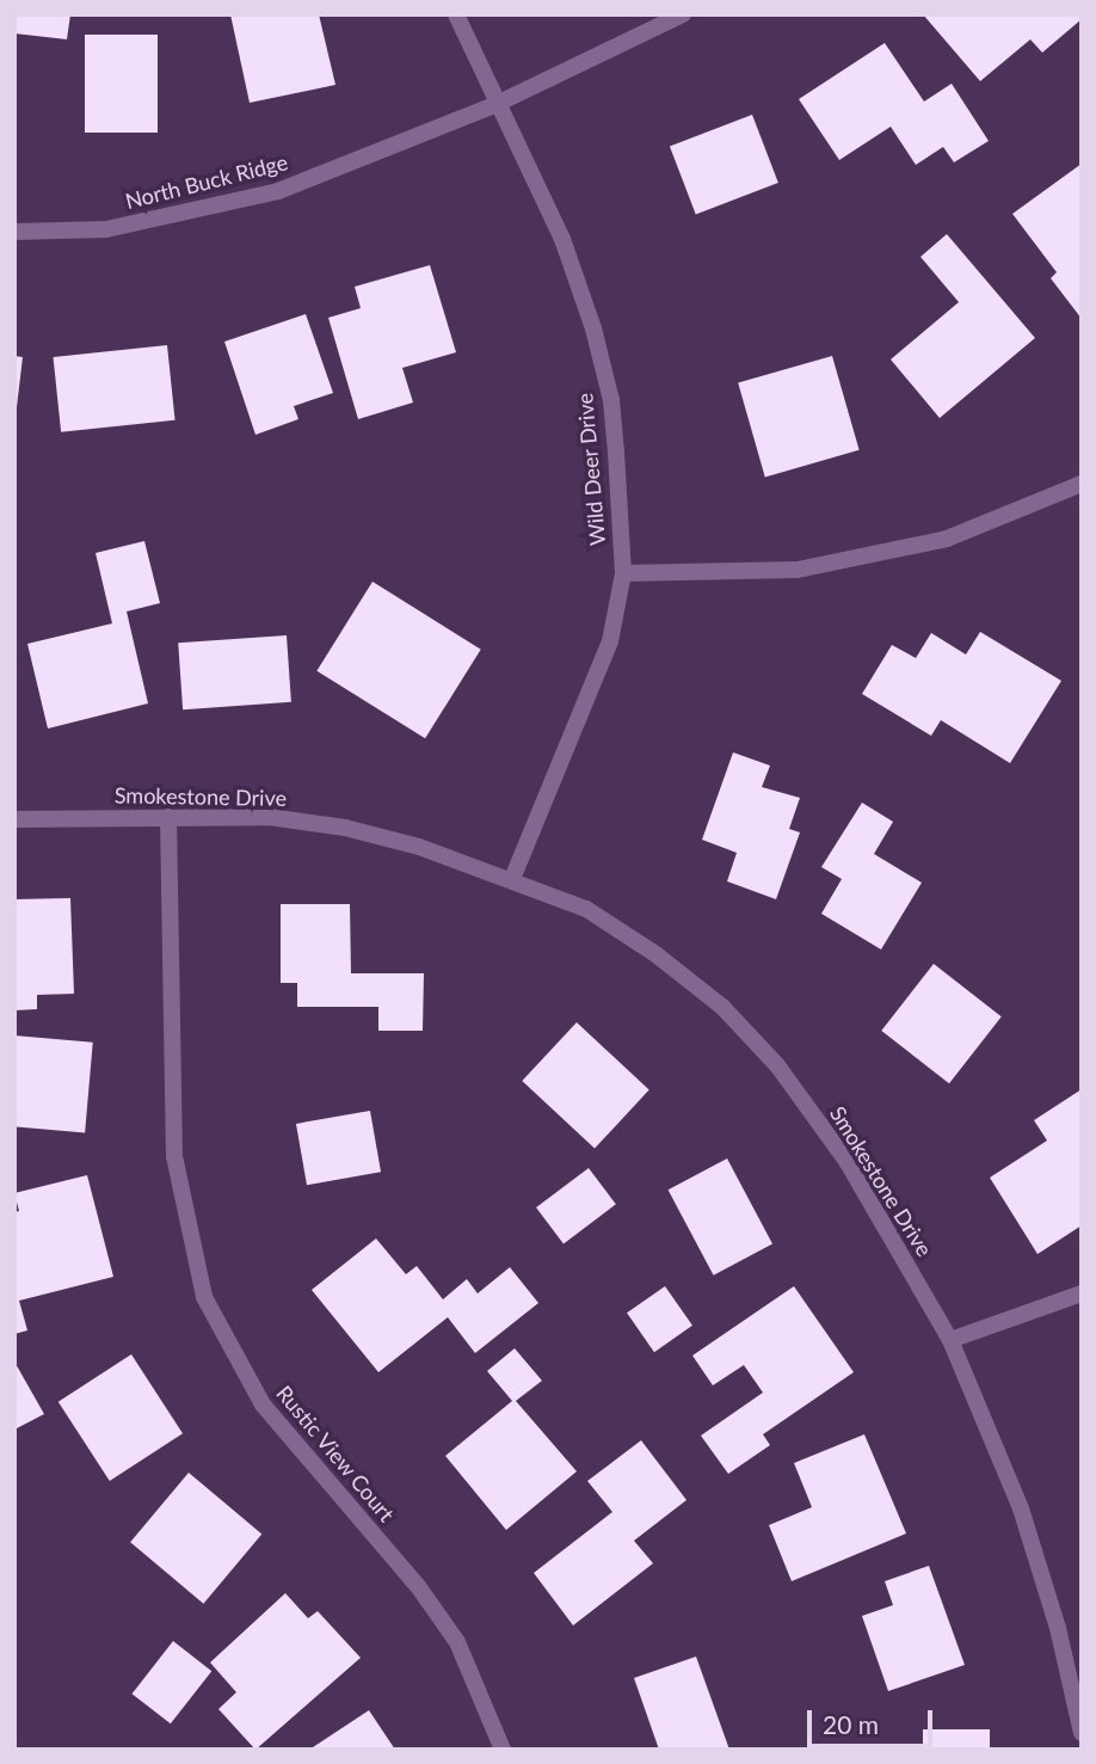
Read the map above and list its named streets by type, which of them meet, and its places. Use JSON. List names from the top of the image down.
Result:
{
  "streets": {
    "street": [
      "North Buck Ridge",
      "Wild Deer Drive",
      "Smokestone Drive",
      "Rustic View Court"
    ]
  },
  "crossings": [
    ["North Buck Ridge", "Wild Deer Drive"],
    ["Wild Deer Drive", "Smokestone Drive"],
    ["Smokestone Drive", "Rustic View Court"]
  ],
  "scale_bar": "20 m"
}
